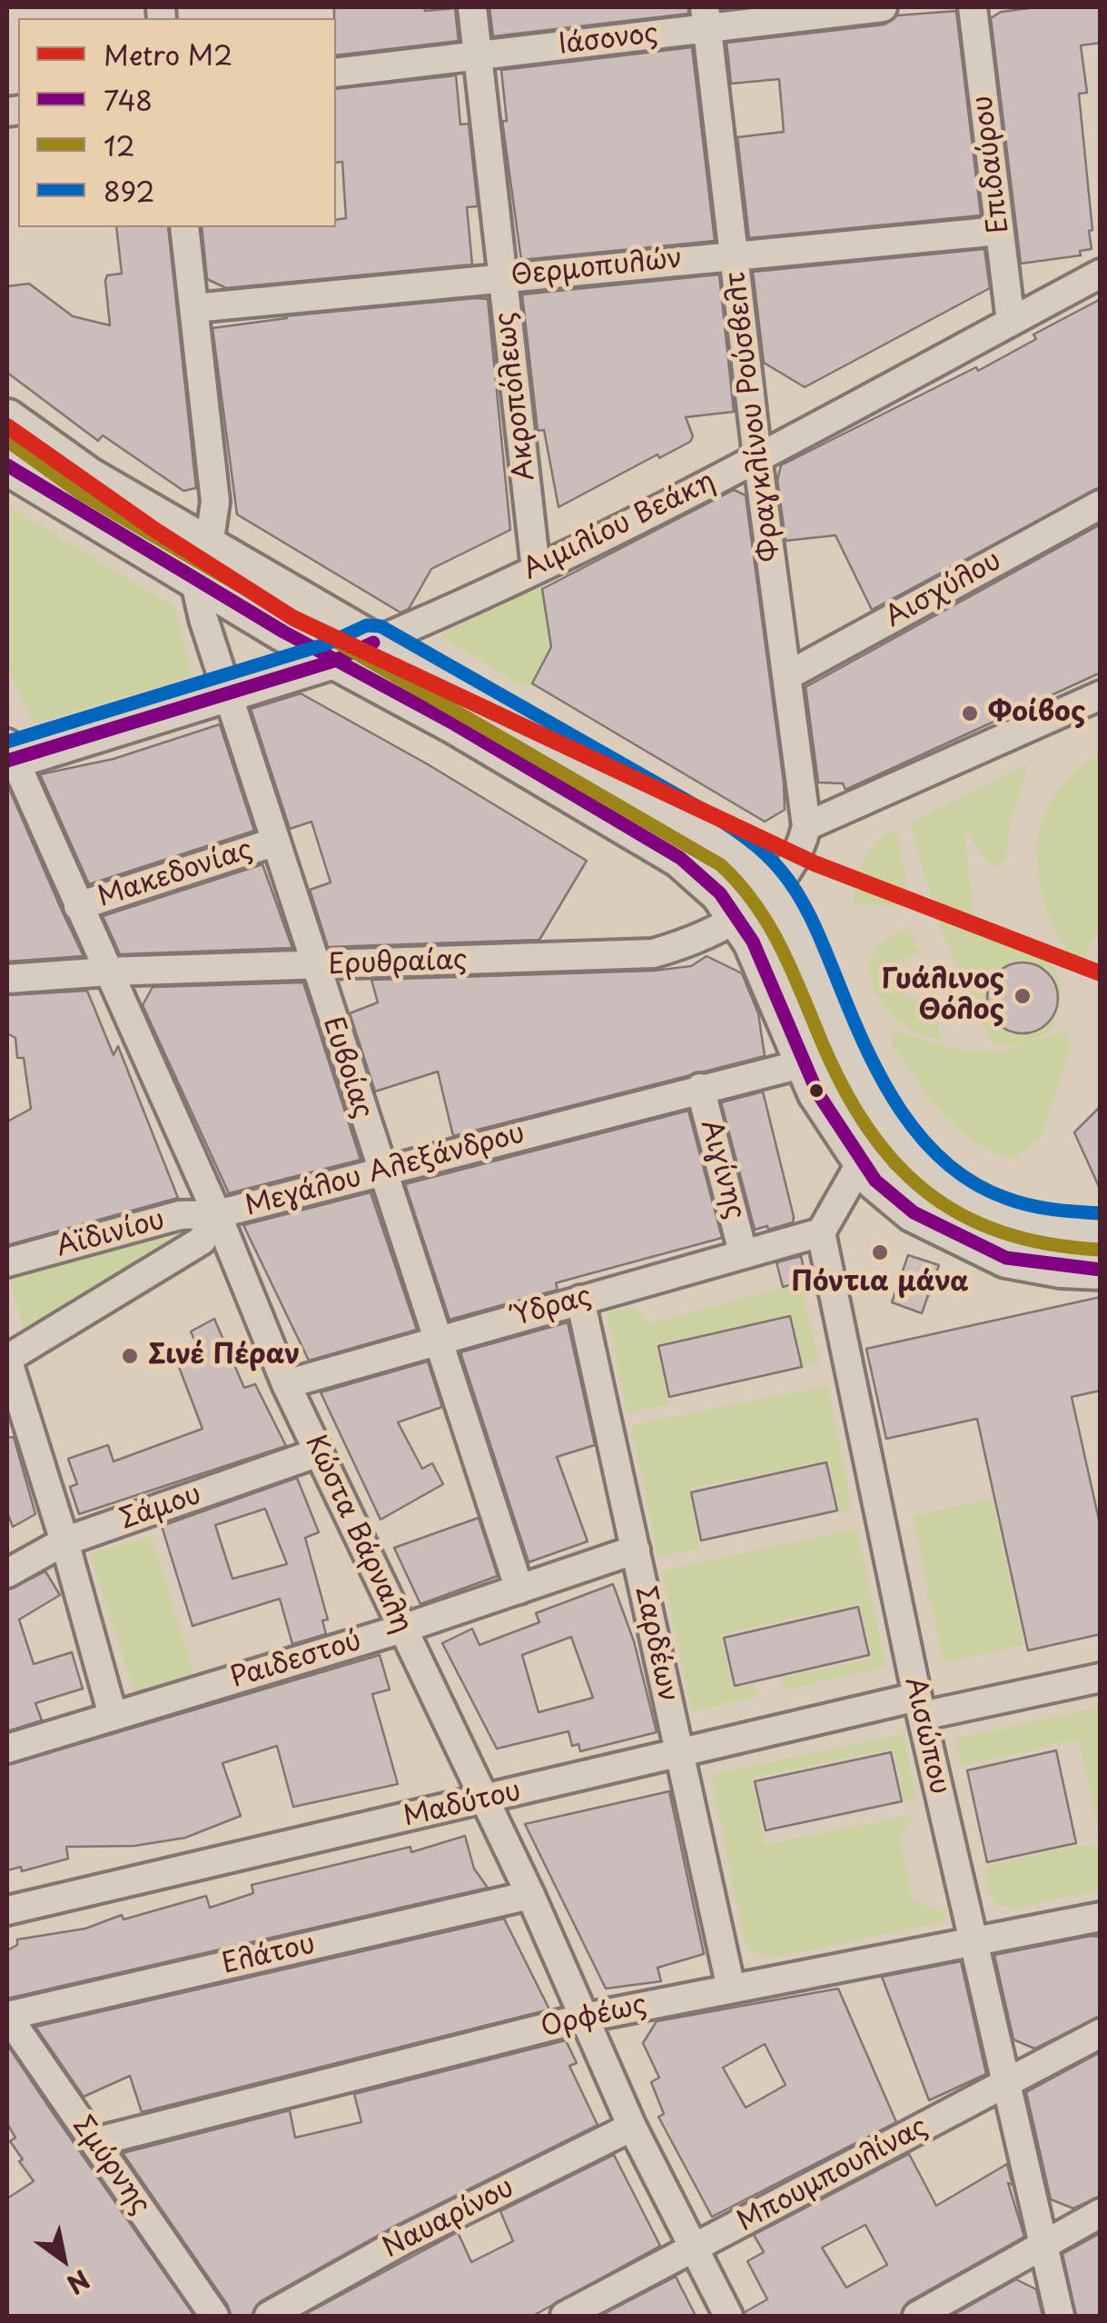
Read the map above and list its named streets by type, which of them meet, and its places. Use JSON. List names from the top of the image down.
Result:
{
  "streets": {
    "street": [
      "Ιάσονος",
      "Επιδαύρου",
      "Θερμοπυλών",
      "Ακροπόλεως",
      "Φραγκλίνου Ρούσβελτ",
      "Αιμιλίου Βεάκη",
      "Αισχύλου",
      "Μακεδονίας",
      "Ερυθραίας",
      "Ευβοίας",
      "Αιγίνης",
      "Μεγάλου Αλεξάνδρου",
      "Αϊδινίου",
      "Ύδρας",
      "Σάμου",
      "Κώστα Βάρναλη",
      "Σαρδέων",
      "Ραιδεστού",
      "Αισώπου",
      "Μαδύτου",
      "Ελάτου",
      "Ορφέως",
      "Σμύρνης",
      "Μπουμπουλίνας",
      "Ναυαρίνου"
    ]
  },
  "crossings": [
    ["Ιάσονος", "Ακροπόλεως"],
    ["Ιάσονος", "Φραγκλίνου Ρούσβελτ"],
    ["Επιδαύρου", "Θερμοπυλών"],
    ["Επιδαύρου", "Αιμιλίου Βεάκη"],
    ["Θερμοπυλών", "Ακροπόλεως"],
    ["Θερμοπυλών", "Φραγκλίνου Ρούσβελτ"],
    ["Ακροπόλεως", "Αιμιλίου Βεάκη"],
    ["Φραγκλίνου Ρούσβελτ", "Αιμιλίου Βεάκη"],
    ["Φραγκλίνου Ρούσβελτ", "Αισχύλου"],
    ["Φραγκλίνου Ρούσβελτ", "Ερυθραίας"],
    ["Μακεδονίας", "Ευβοίας"],
    ["Μακεδονίας", "Κώστα Βάρναλη"],
    ["Ερυθραίας", "Ευβοίας"],
    ["Ερυθραίας", "Κώστα Βάρναλη"],
    ["Ευβοίας", "Μεγάλου Αλεξάνδρου"],
    ["Ευβοίας", "Ύδρας"],
    ["Ευβοίας", "Ραιδεστού"],
    ["Αιγίνης", "Μεγάλου Αλεξάνδρου"],
    ["Αιγίνης", "Ύδρας"],
    ["Μεγάλου Αλεξάνδρου", "Αϊδινίου"],
    ["Μεγάλου Αλεξάνδρου", "Κώστα Βάρναλη"],
    ["Αϊδινίου", "Κώστα Βάρναλη"],
    ["Ύδρας", "Κώστα Βάρναλη"],
    ["Ύδρας", "Σαρδέων"],
    ["Ύδρας", "Αισώπου"],
    ["Σάμου", "Κώστα Βάρναλη"],
    ["Κώστα Βάρναλη", "Ραιδεστού"],
    ["Κώστα Βάρναλη", "Μαδύτου"],
    ["Κώστα Βάρναλη", "Ελάτου"],
    ["Κώστα Βάρναλη", "Ορφέως"],
    ["Κώστα Βάρναλη", "Μπουμπουλίνας"],
    ["Κώστα Βάρναλη", "Ναυαρίνου"],
    ["Σαρδέων", "Ραιδεστού"],
    ["Σαρδέων", "Μαδύτου"],
    ["Σαρδέων", "Ορφέως"],
    ["Αισώπου", "Μαδύτου"],
    ["Αισώπου", "Ορφέως"],
    ["Αισώπου", "Μπουμπουλίνας"],
    ["Ελάτου", "Σμύρνης"],
    ["Ορφέως", "Σμύρνης"]
  ],
  "places": [
    "Φοίβος",
    "Γυάλινος Θόλος",
    "Πόντια μάνα",
    "Σινέ Πέραν"
  ],
  "lines": [
    "metro line Μ2",
    "transit line 12",
    "transit line 748",
    "transit line 892"
  ],
  "legend": [
    "Metro Μ2",
    "748",
    "12",
    "892"
  ],
  "north": "bottom right"
}
